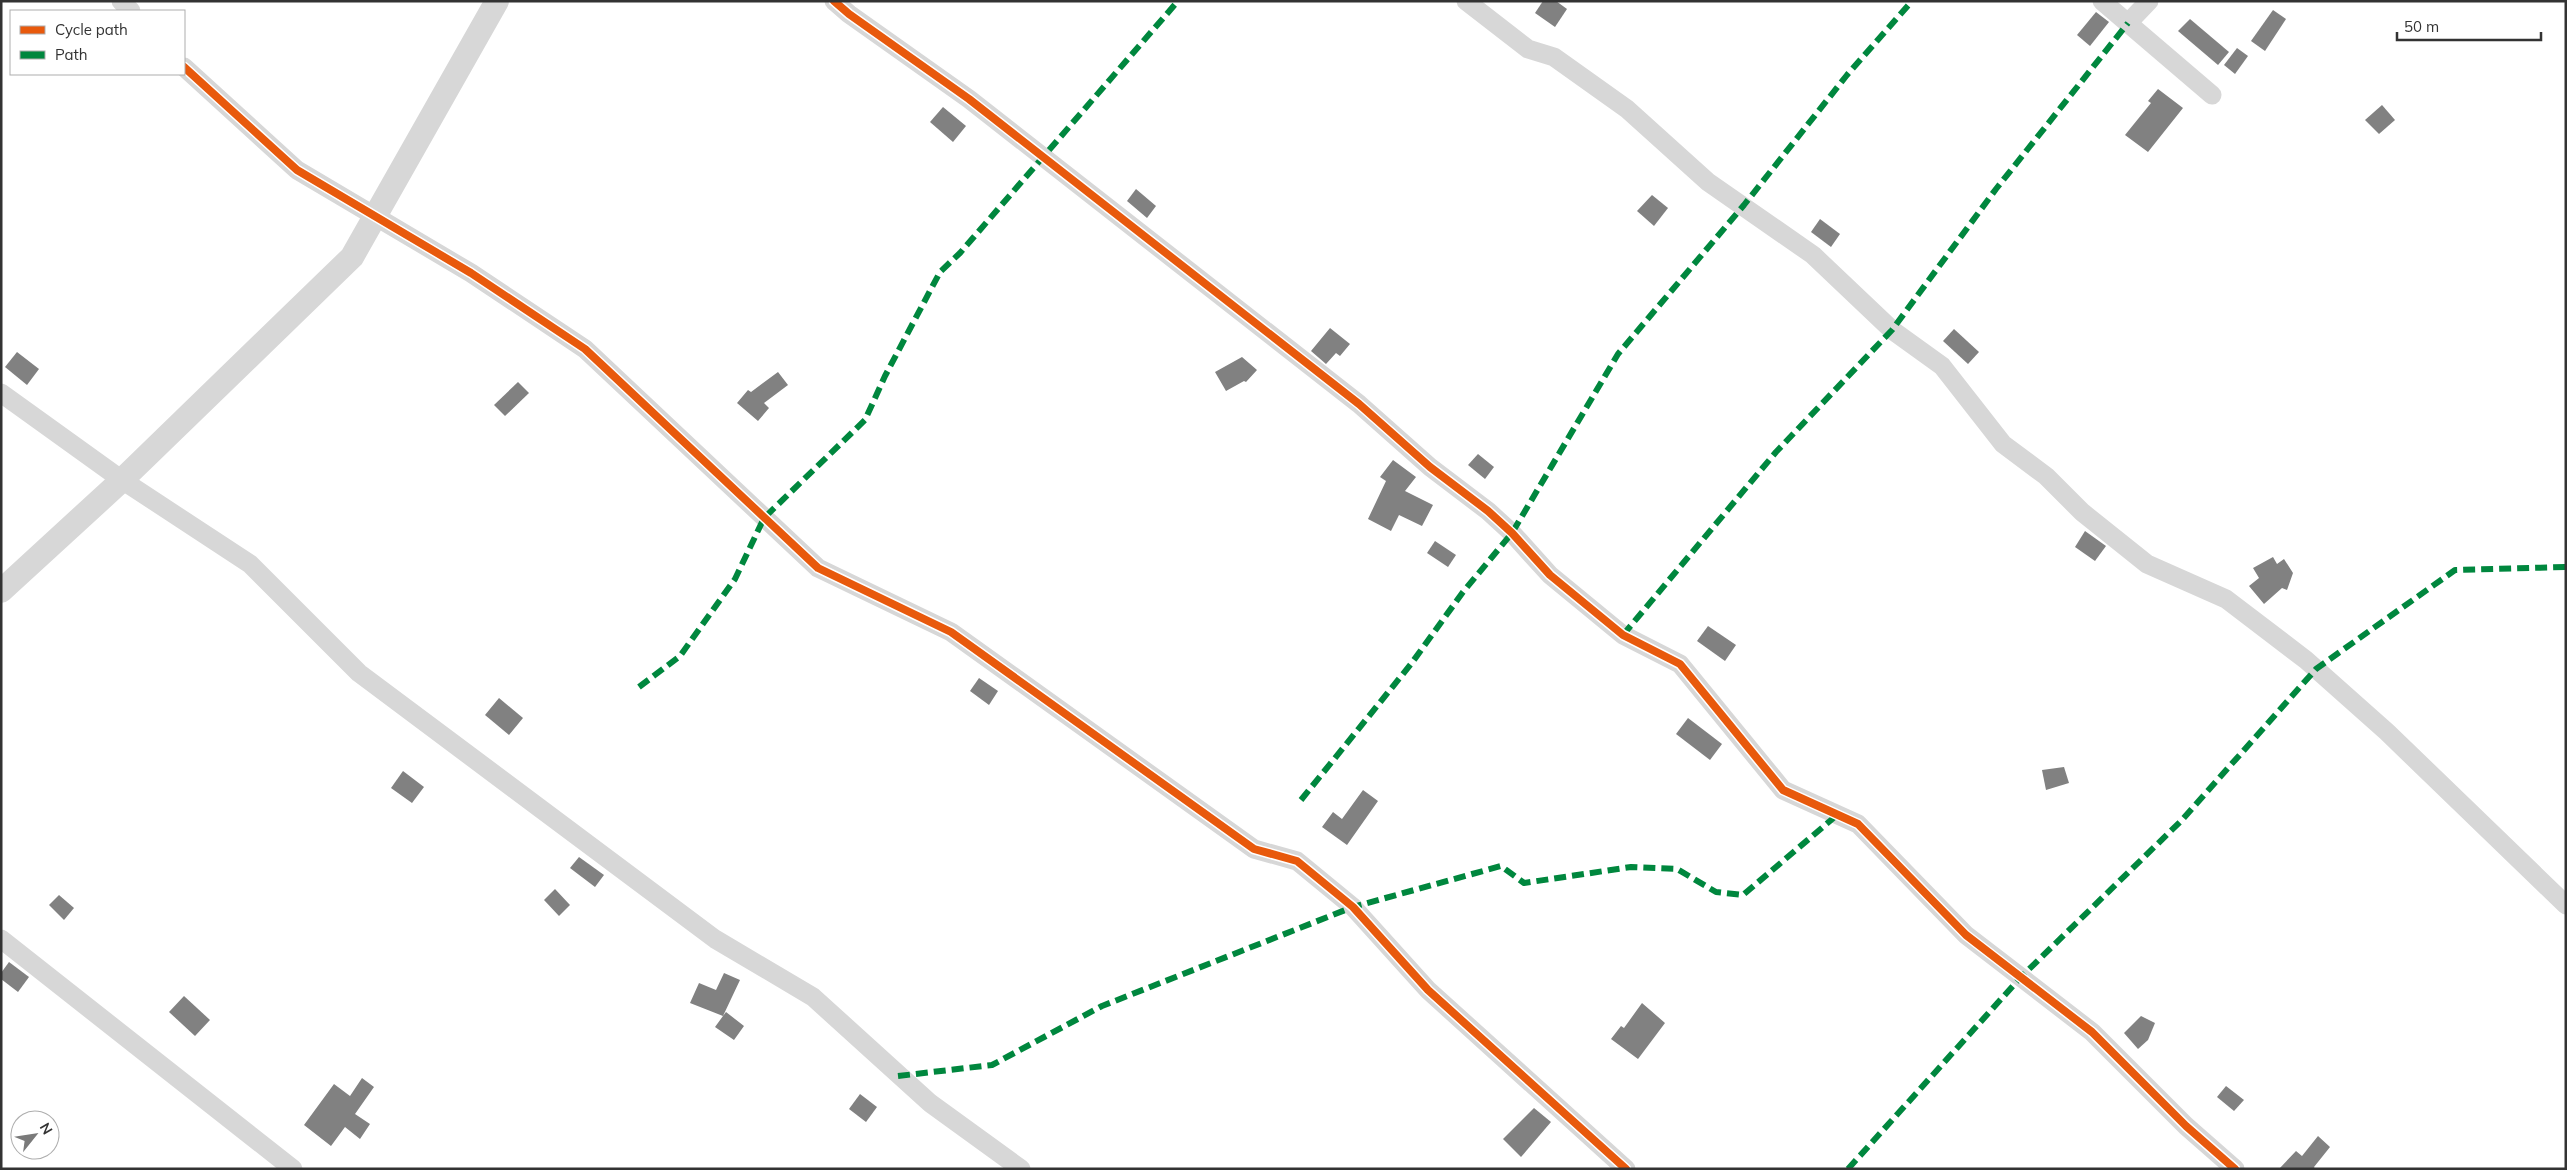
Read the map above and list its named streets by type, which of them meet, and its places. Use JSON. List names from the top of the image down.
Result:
{
  "legend": ["Cycle path", "Path"],
  "scale_bar": "50 m",
  "north": "top right"
}
